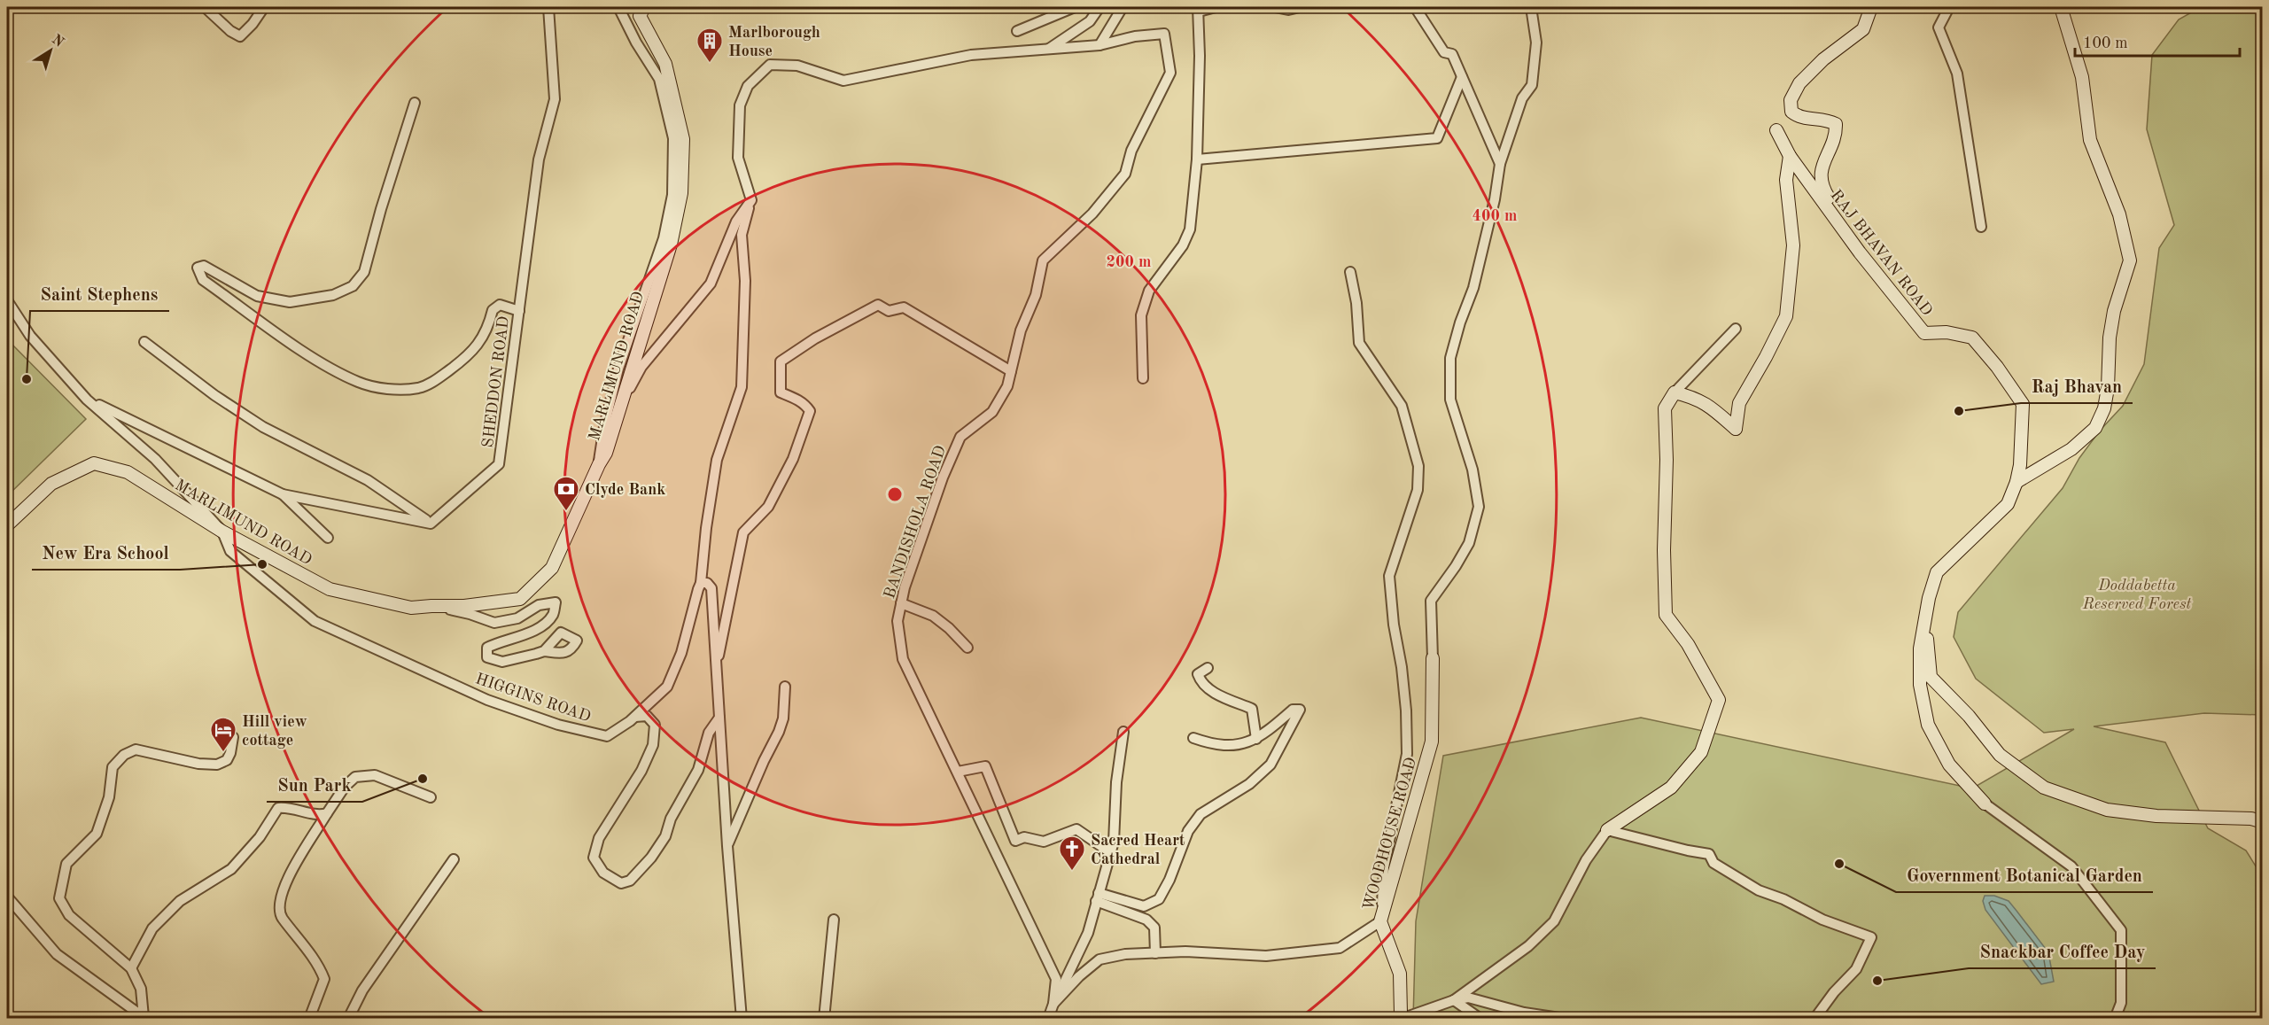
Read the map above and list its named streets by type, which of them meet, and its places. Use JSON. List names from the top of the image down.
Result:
{
  "streets": {
    "street": [
      "RAJ BHAVAN ROAD",
      "MARLIMUND ROAD",
      "SHEDDON ROAD",
      "BANDISHOLA ROAD",
      "HIGGINS ROAD",
      "WOODHOUSE ROAD"
    ]
  },
  "crossings": [
    ["MARLIMUND ROAD", "HIGGINS ROAD"],
    ["BANDISHOLA ROAD", "HIGGINS ROAD"]
  ],
  "parks": ["Doddabetta Reserved Forest"],
  "places": {
    "building": ["Marlborough House"],
    "other": [
      "Saint Stephens",
      "Raj Bhavan",
      "New Era School",
      "Sun Park",
      "Government Botanical Garden",
      "Snackbar Coffee Day"
    ],
    "bank": ["Clyde Bank"],
    "hotel": ["Hill view cottage"],
    "church": ["Sacred Heart Cathedral"]
  },
  "scale_bar": "100 m",
  "north": "top right",
  "rings": ["400 m", "200 m"]
}
